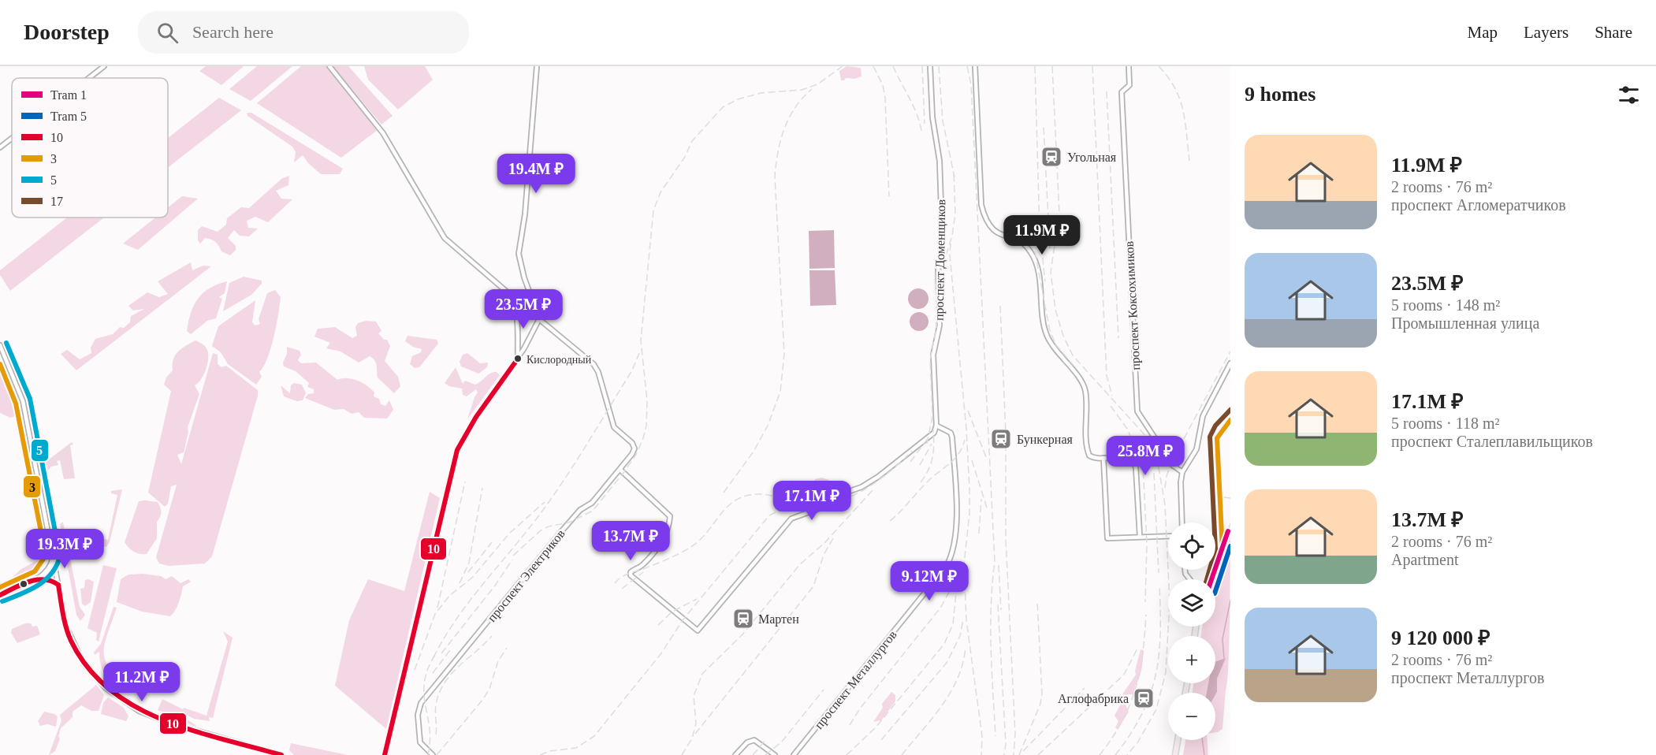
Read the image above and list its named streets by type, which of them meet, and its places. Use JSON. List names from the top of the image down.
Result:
{
  "streets": {
    "street": [
      "проспект Доменщиков",
      "проспект Коксохимиков",
      "проспект Электриков",
      "проспект Металлургов"
    ]
  },
  "crossings": [
    ["проспект Доменщиков", "проспект Металлургов"]
  ],
  "places": {
    "station": [
      "Угольная",
      "Бункерная",
      "Мартен",
      "Аглофабрика"
    ],
    "other": ["Кислородный"]
  },
  "lines": [
    "transit line 5",
    "transit line 10",
    "transit line 3",
    "transit line 17",
    "tram line 1",
    "tram line 5"
  ],
  "legend": [
    "Tram 1",
    "Tram 5",
    "10",
    "3",
    "5",
    "17"
  ],
  "page": {
    "header": "Doorstep",
    "search": "Search here",
    "nav": ["Map", "Layers", "Share"],
    "heading": "9 homes",
    "list": [
      {
        "name": "11.9M ₽",
        "note": "2 rooms · 76 m² · проспект Агломератчиков"
      },
      {
        "name": "23.5M ₽",
        "note": "5 rooms · 148 m² · Промышленная улица"
      },
      {
        "name": "17.1M ₽",
        "note": "5 rooms · 118 m² · проспект Сталеплавильщиков"
      },
      {
        "name": "13.7M ₽",
        "note": "2 rooms · 76 m² · Apartment"
      },
      {
        "name": "9 120 000 ₽",
        "note": "2 rooms · 76 m² · проспект Металлургов"
      }
    ],
    "price": [
      "19.4M ₽",
      "11.9M ₽",
      "23.5M ₽",
      "25.8M ₽",
      "17.1M ₽",
      "13.7M ₽",
      "19.3M ₽",
      "9.12M ₽",
      "11.2M ₽"
    ],
    "map_buttons": ["+", "−"]
  }
}
